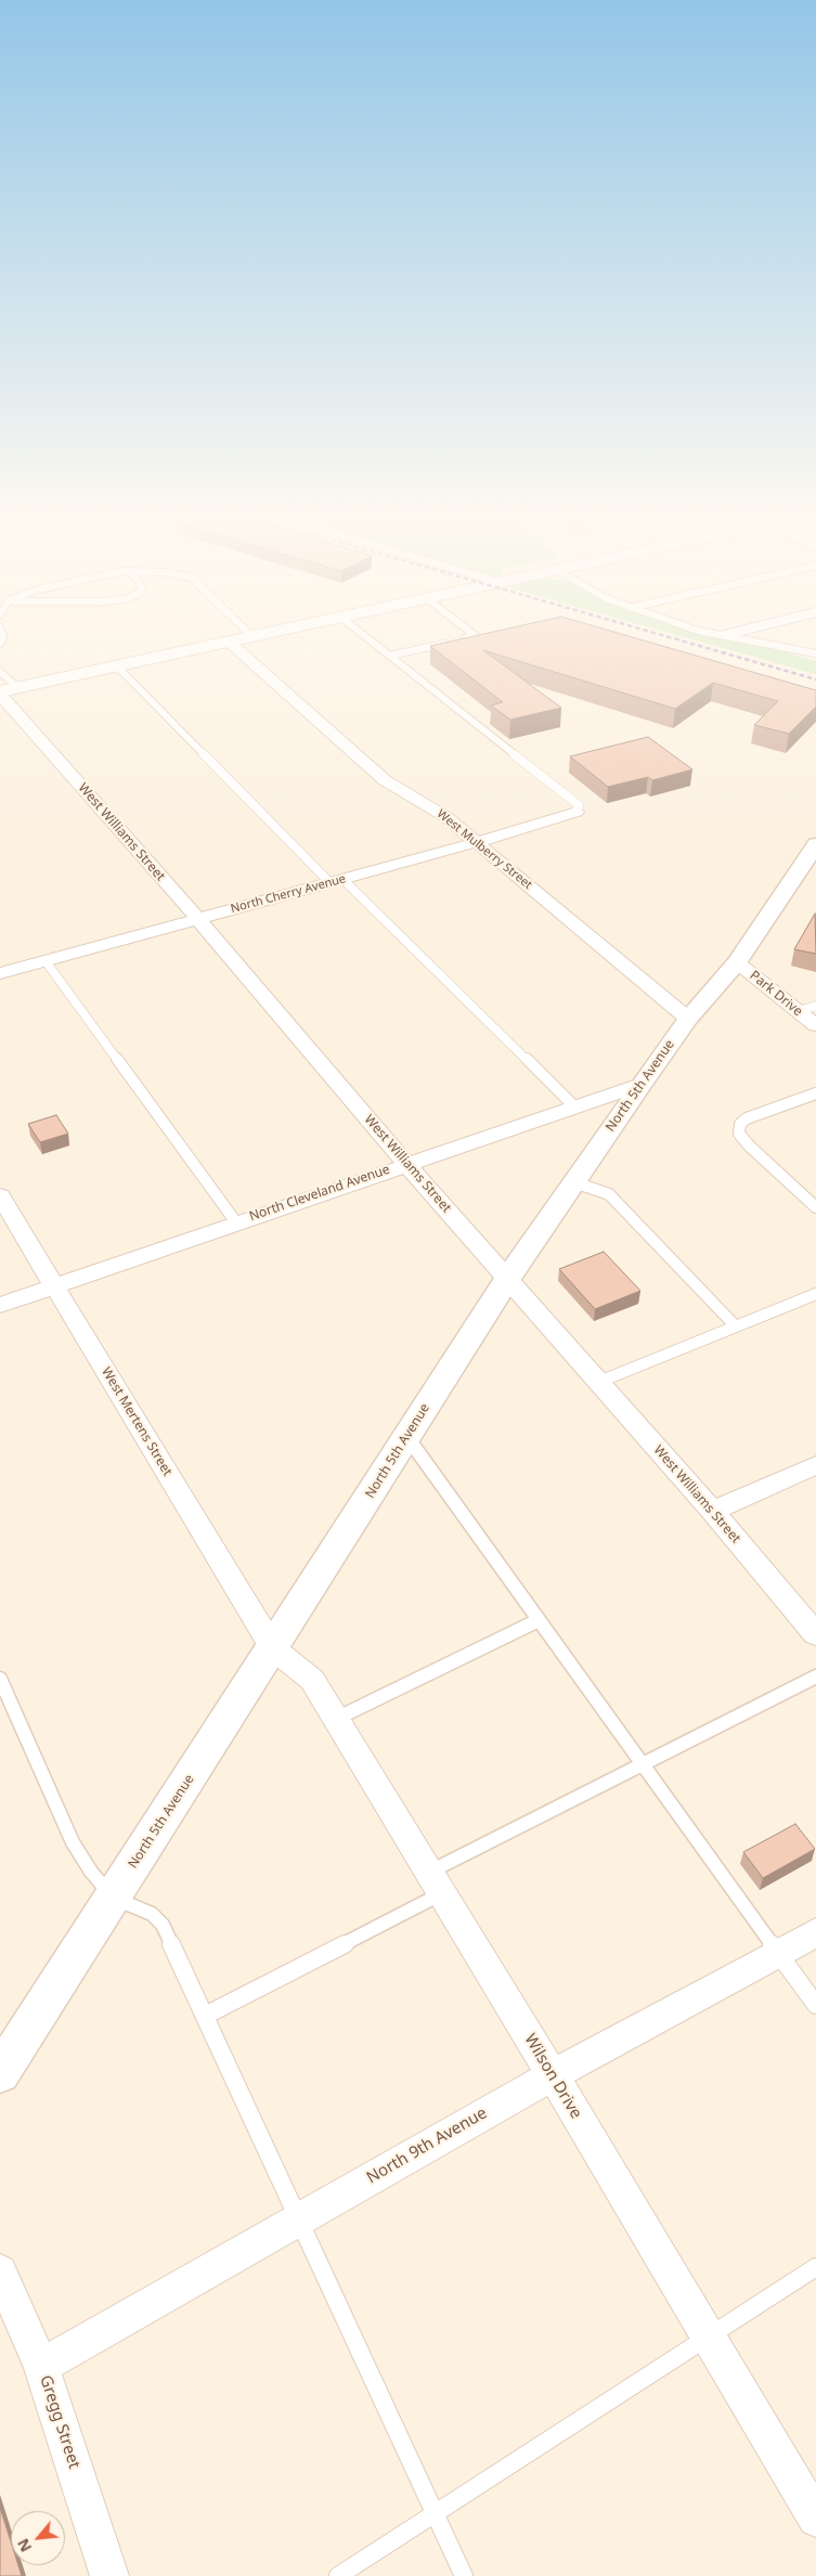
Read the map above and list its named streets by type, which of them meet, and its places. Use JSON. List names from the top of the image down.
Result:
{
  "streets": {
    "street": [
      "West Williams Street",
      "West Mulberry Street",
      "North Cherry Avenue",
      "Park Drive",
      "North 5th Avenue",
      "North Cleveland Avenue",
      "West Mertens Street",
      "Wilson Drive",
      "North 9th Avenue",
      "Gregg Street"
    ]
  },
  "crossings": [
    ["West Williams Street", "North Cherry Avenue"],
    ["West Williams Street", "North 5th Avenue"],
    ["West Williams Street", "North Cleveland Avenue"],
    ["West Mulberry Street", "North Cherry Avenue"],
    ["West Mulberry Street", "North 5th Avenue"],
    ["Park Drive", "North 5th Avenue"],
    ["North 5th Avenue", "North Cleveland Avenue"],
    ["North 5th Avenue", "West Mertens Street"],
    ["North 5th Avenue", "Wilson Drive"],
    ["North Cleveland Avenue", "West Mertens Street"],
    ["West Mertens Street", "Wilson Drive"],
    ["Wilson Drive", "North 9th Avenue"],
    ["North 9th Avenue", "Gregg Street"]
  ],
  "north": "bottom left"
}
